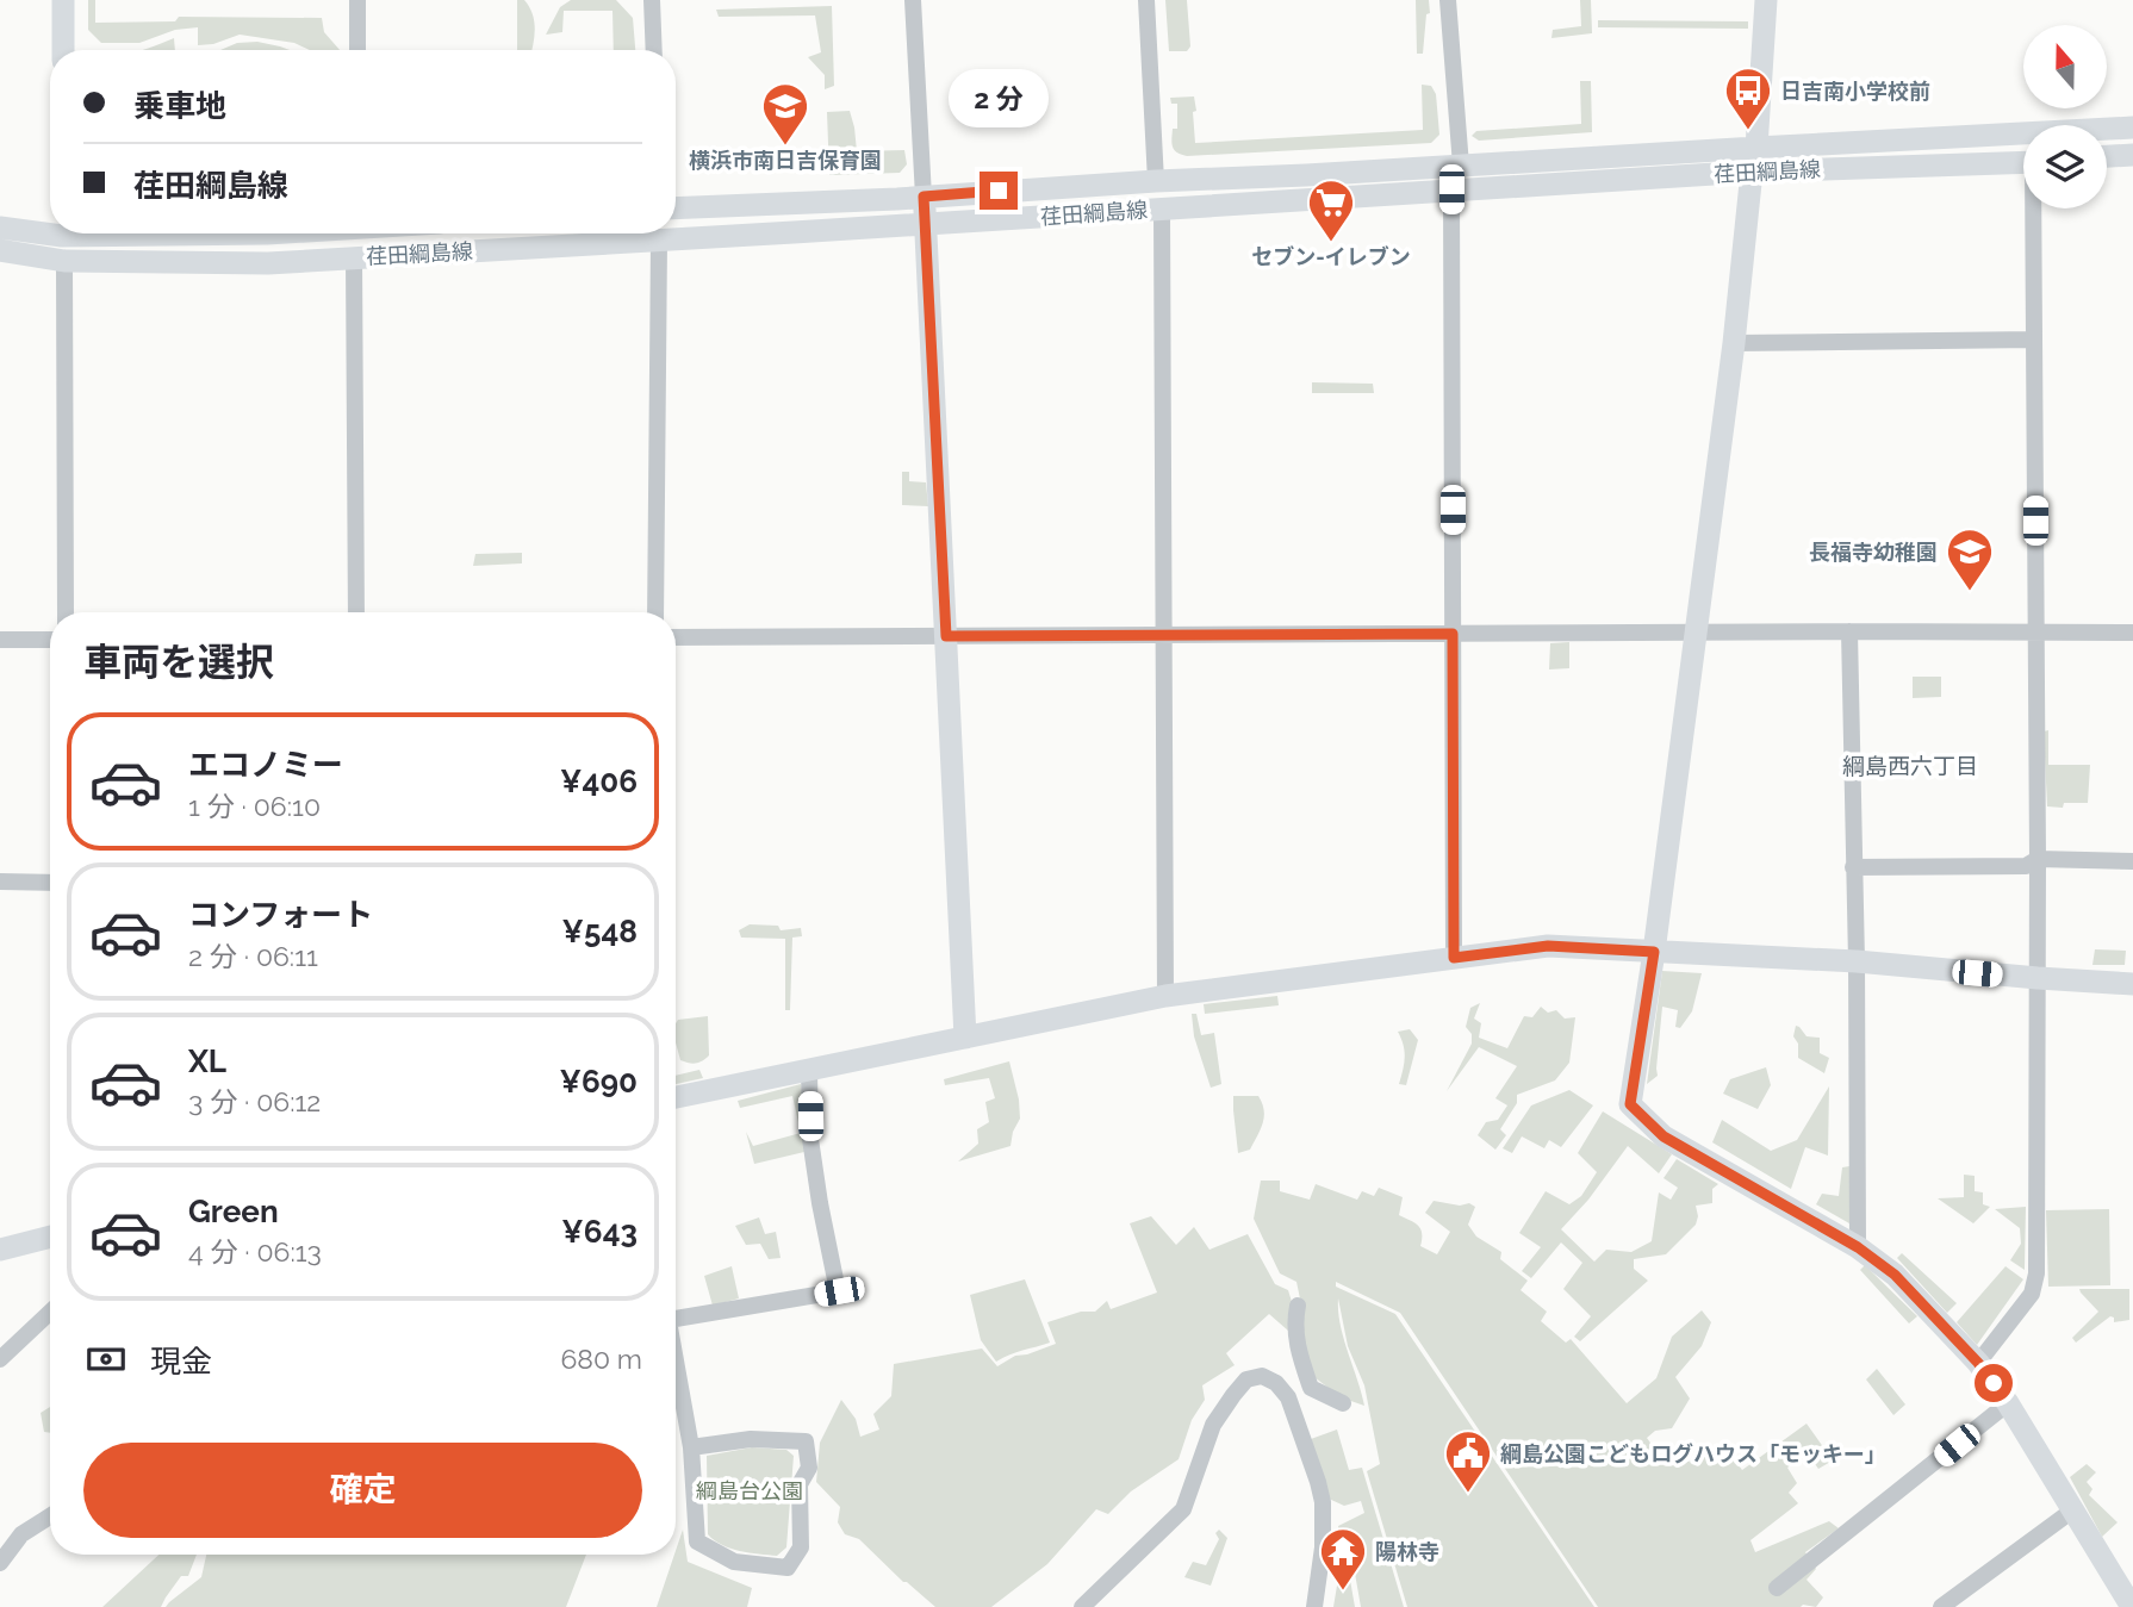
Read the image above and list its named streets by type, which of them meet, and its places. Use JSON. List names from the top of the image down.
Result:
{
  "streets": {
    "street": ["荏田綱島線"]
  },
  "districts": ["綱島西六丁目"],
  "parks": ["綱島台公園"],
  "places": {
    "bus stop": ["日吉南小学校前"],
    "school or university": ["横浜市南日吉保育園", "長福寺幼稚園"],
    "supermarket": ["セブン-イレブン"],
    "public building": ["綱島公園こどもログハウス「モッキー」"],
    "temple": ["陽林寺"]
  },
  "north": "top",
  "page": {
    "banner": ["乗車地", "荏田綱島線"],
    "bubble": "2 分",
    "heading": "車両を選択",
    "list": [
      {
        "name": "エコノミー",
        "note": "1 分 · 06:10",
        "value": "¥406"
      },
      {
        "name": "コンフォート",
        "note": "2 分 · 06:11",
        "value": "¥548"
      },
      {
        "name": "XL",
        "note": "3 分 · 06:12",
        "value": "¥690"
      },
      {
        "name": "Green",
        "note": "4 分 · 06:13",
        "value": "¥643"
      }
    ],
    "pay": ["現金", "680 m"],
    "buttons": "確定"
  }
}
